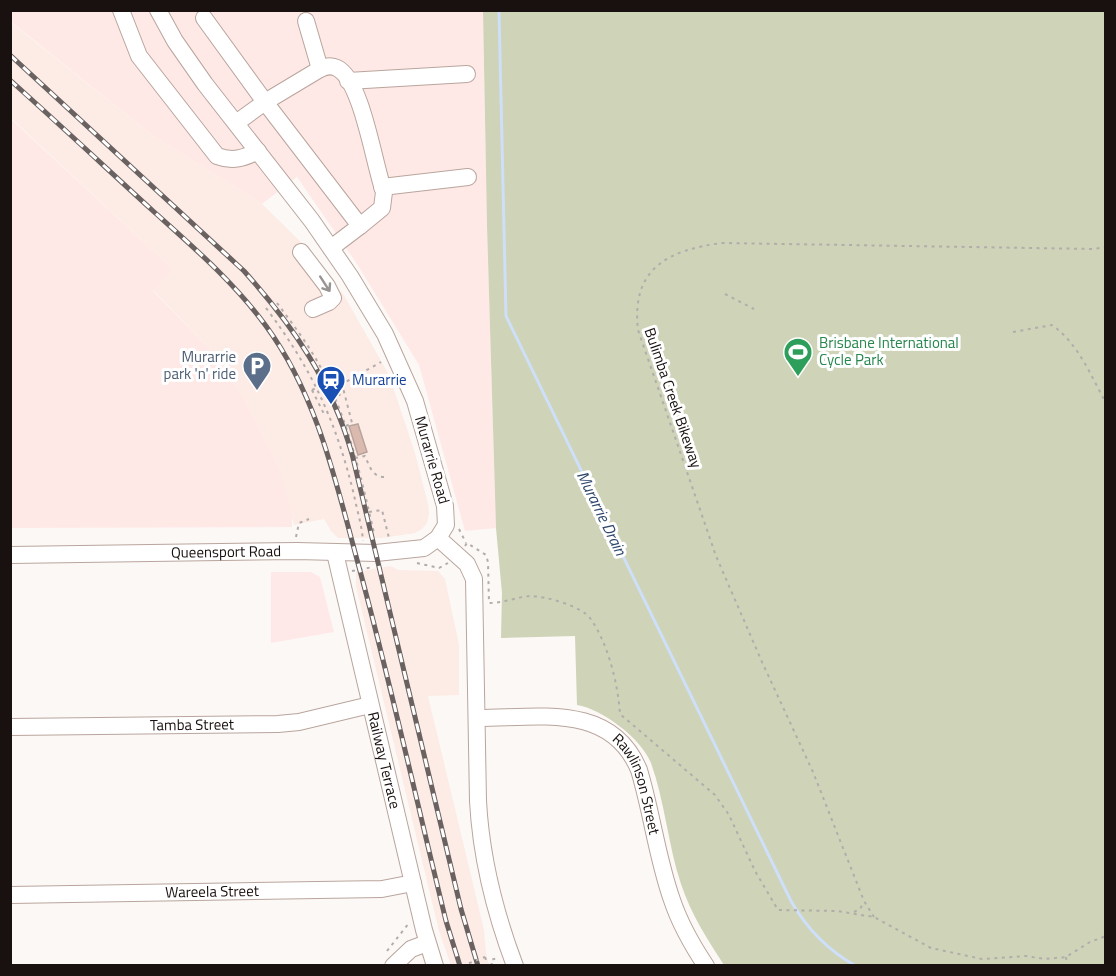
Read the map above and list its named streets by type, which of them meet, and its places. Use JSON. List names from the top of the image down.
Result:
{
  "streets": {
    "street": [
      "Murarrie Road",
      "Queensport Road",
      "Tamba Street",
      "Railway Terrace",
      "Rawlinson Street",
      "Wareela Street"
    ],
    "path": ["Bulimba Creek Bikeway"]
  },
  "crossings": [
    ["Murarrie Road", "Queensport Road"],
    ["Queensport Road", "Railway Terrace"],
    ["Tamba Street", "Railway Terrace"],
    ["Railway Terrace", "Wareela Street"]
  ],
  "water": ["Murarrie Drain"],
  "places": {
    "sports": ["Brisbane International Cycle Park"],
    "parking": ["Murarrie park 'n' ride"],
    "station": ["Murarrie"]
  }
}
